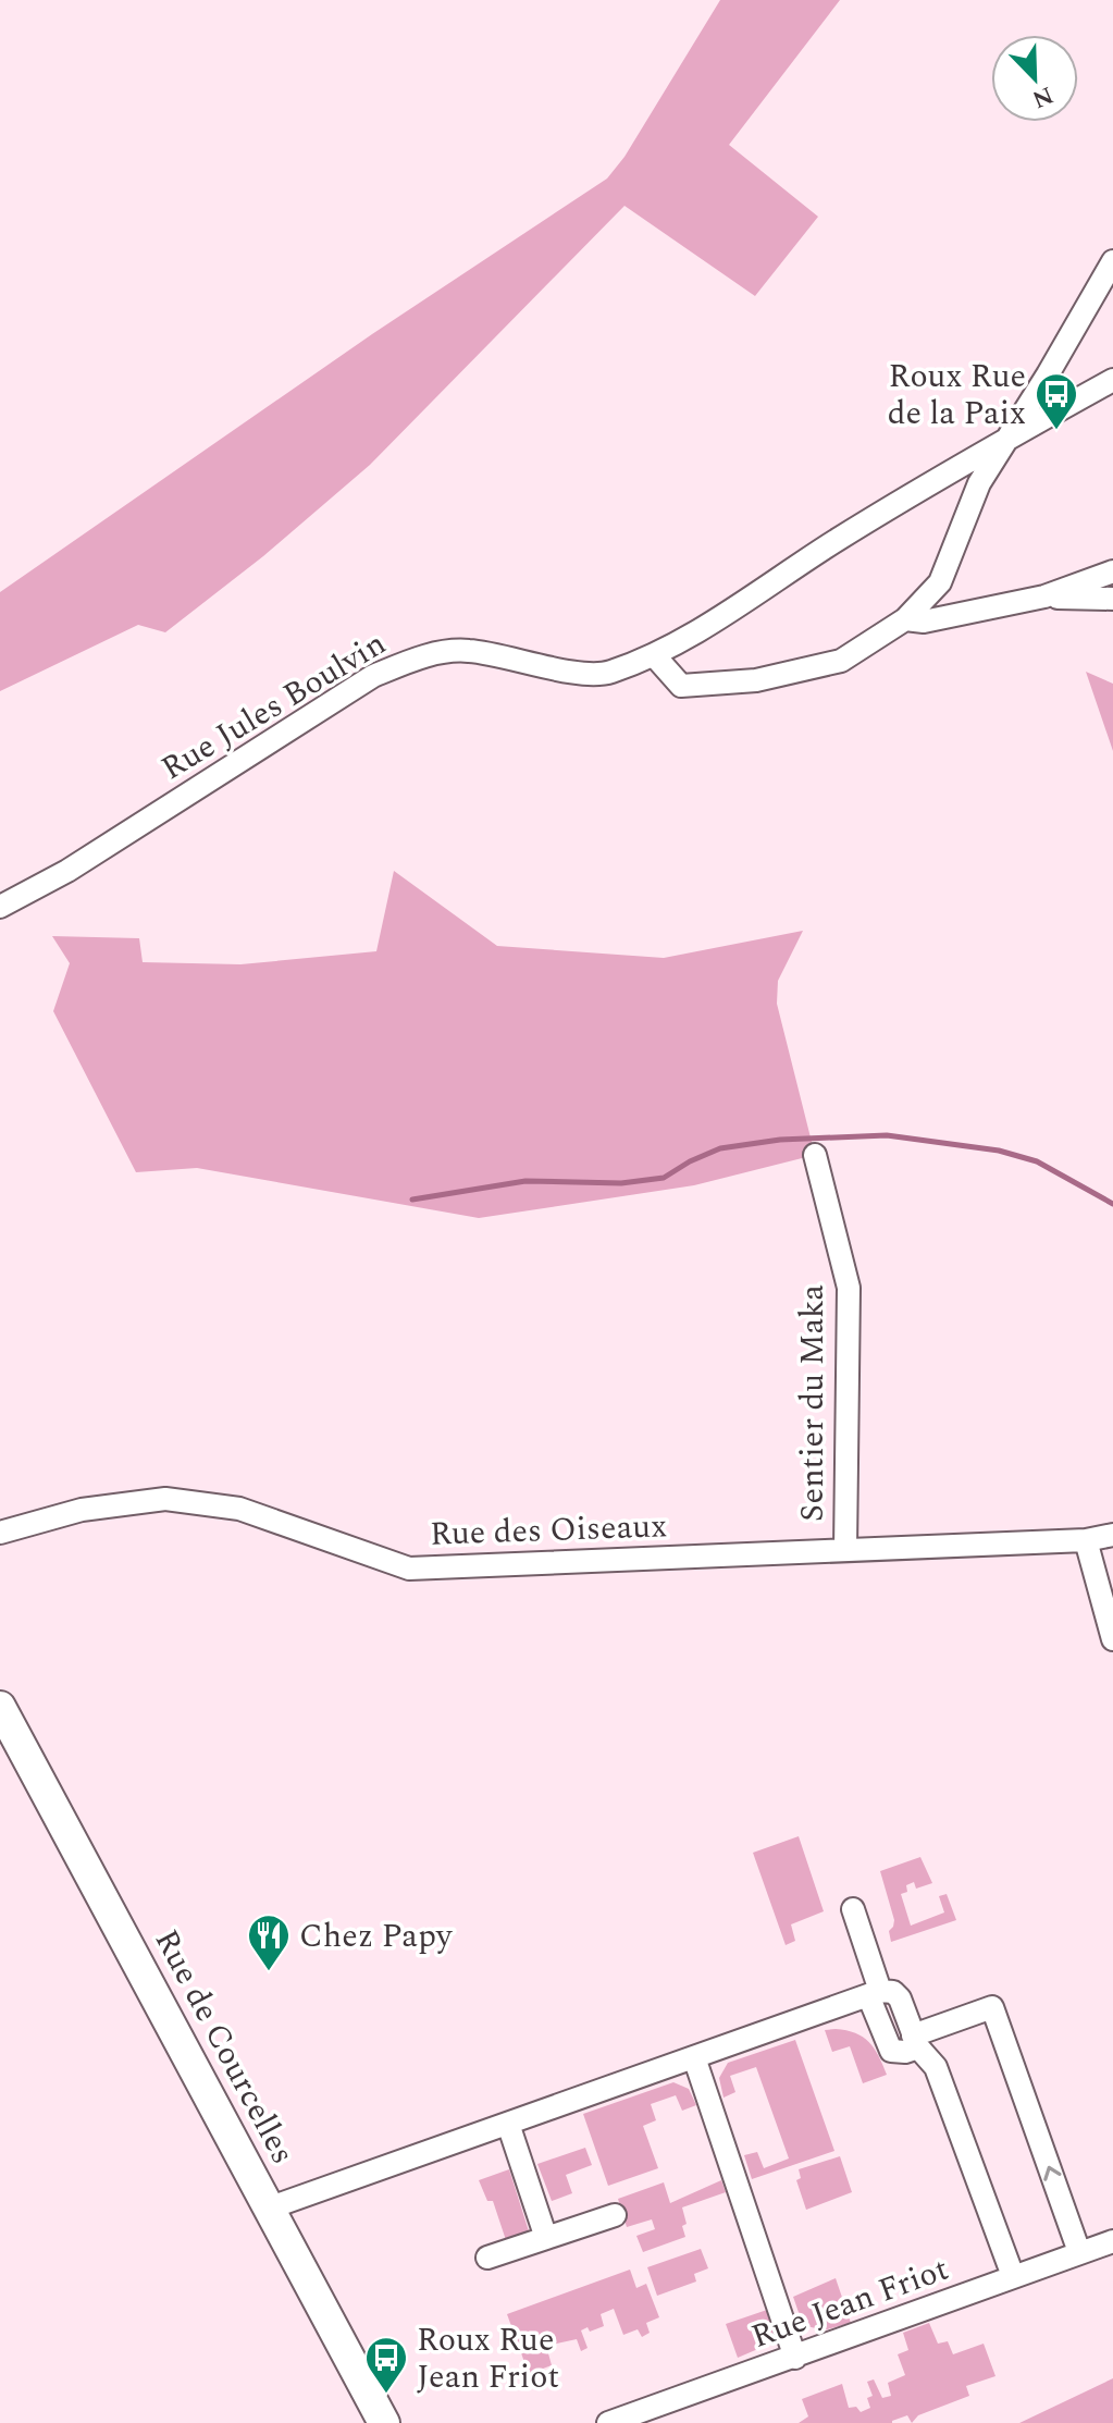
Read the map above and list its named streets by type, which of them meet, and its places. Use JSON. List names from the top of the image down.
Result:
{
  "streets": {
    "main road": ["Rue de Courcelles"],
    "street": [
      "Rue Jules Boulvin",
      "Sentier du Maka",
      "Rue des Oiseaux",
      "Rue Jean Friot"
    ]
  },
  "crossings": [
    ["Sentier du Maka", "Rue des Oiseaux"]
  ],
  "places": {
    "bus stop": ["Roux Rue de la Paix", "Roux Rue Jean Friot"],
    "restaurant": ["Chez Papy"]
  },
  "north": "bottom right"
}
